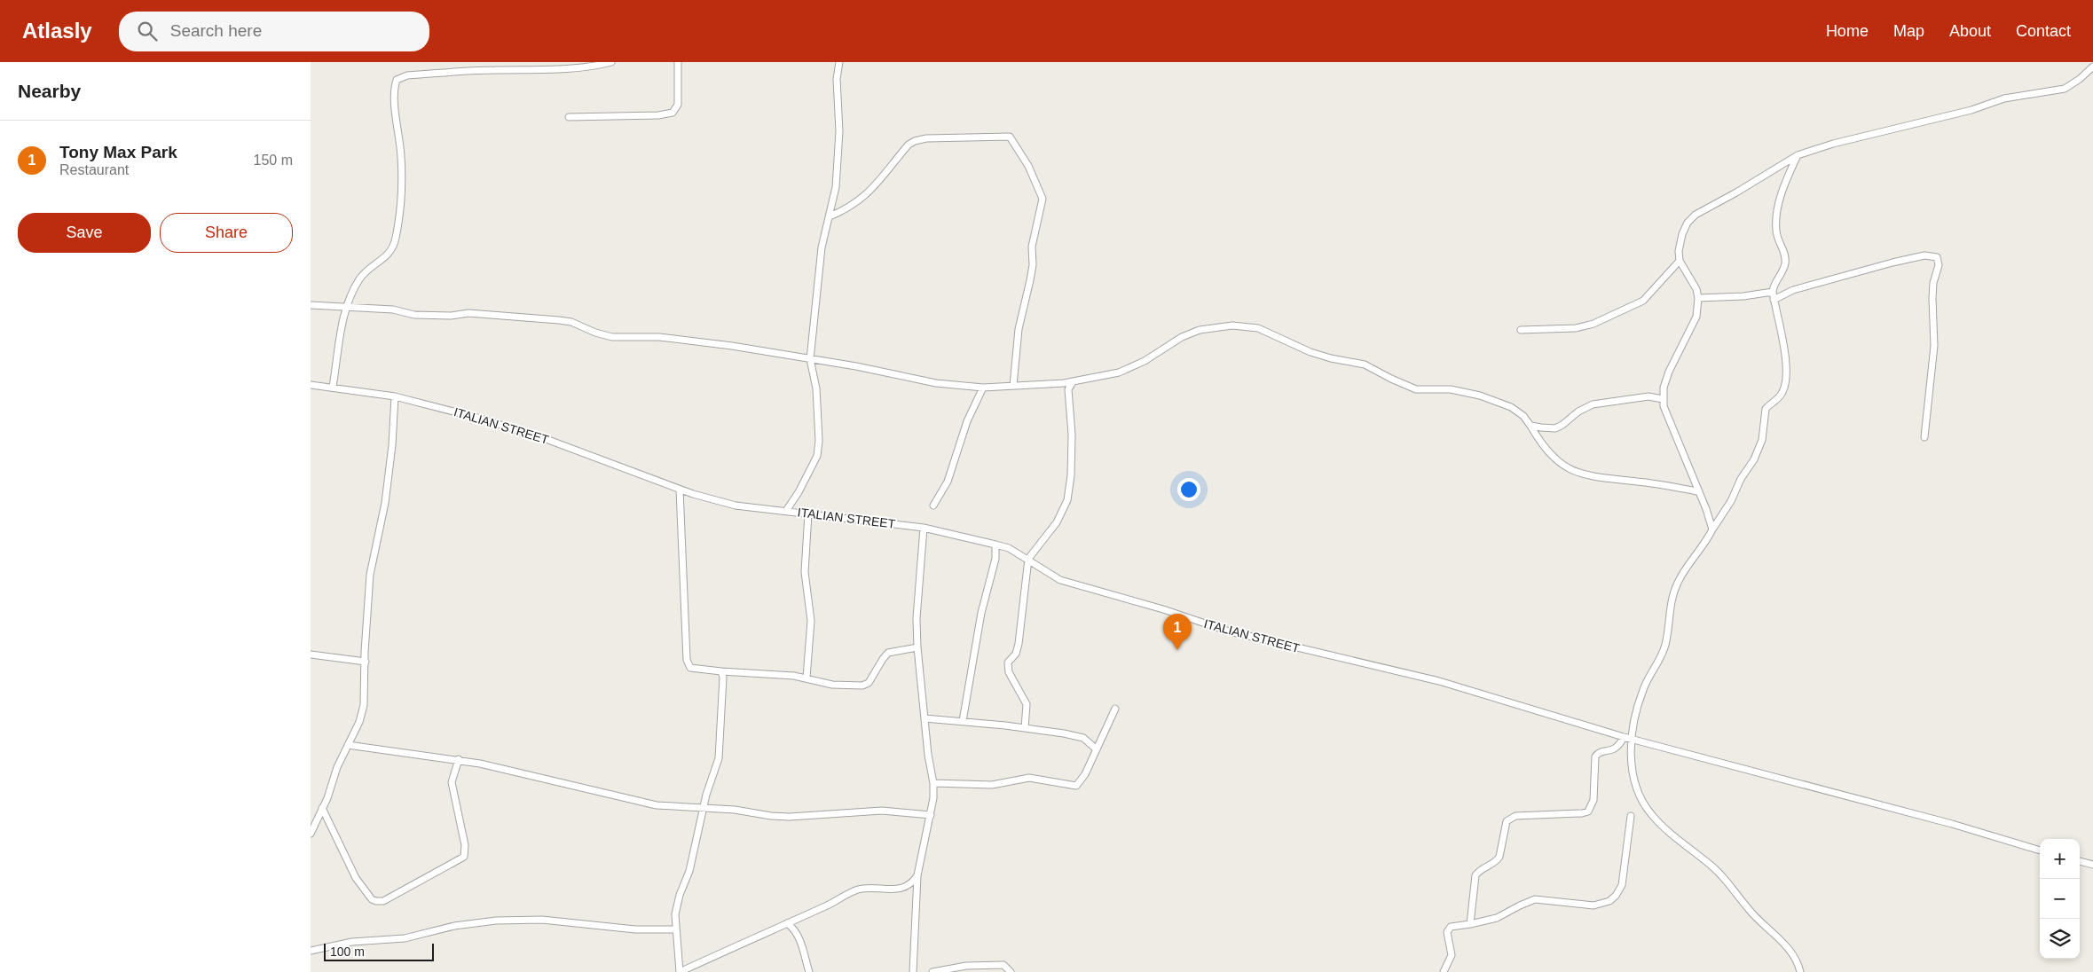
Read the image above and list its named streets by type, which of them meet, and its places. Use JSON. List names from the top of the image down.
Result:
{
  "streets": {
    "street": ["ITALIAN STREET"]
  },
  "scale_bar": "100 m",
  "page": {
    "header": "Atlasly",
    "search": "Search here",
    "nav": [
      "Home",
      "Map",
      "About",
      "Contact"
    ],
    "heading": "Nearby",
    "list": [
      {
        "mark": "1",
        "name": "Tony Max Park",
        "note": "Restaurant",
        "value": "150 m"
      }
    ],
    "buttons": ["Save", "Share"],
    "pins": "1",
    "map_buttons": ["+", "−"],
    "scale": "100 m"
  }
}
